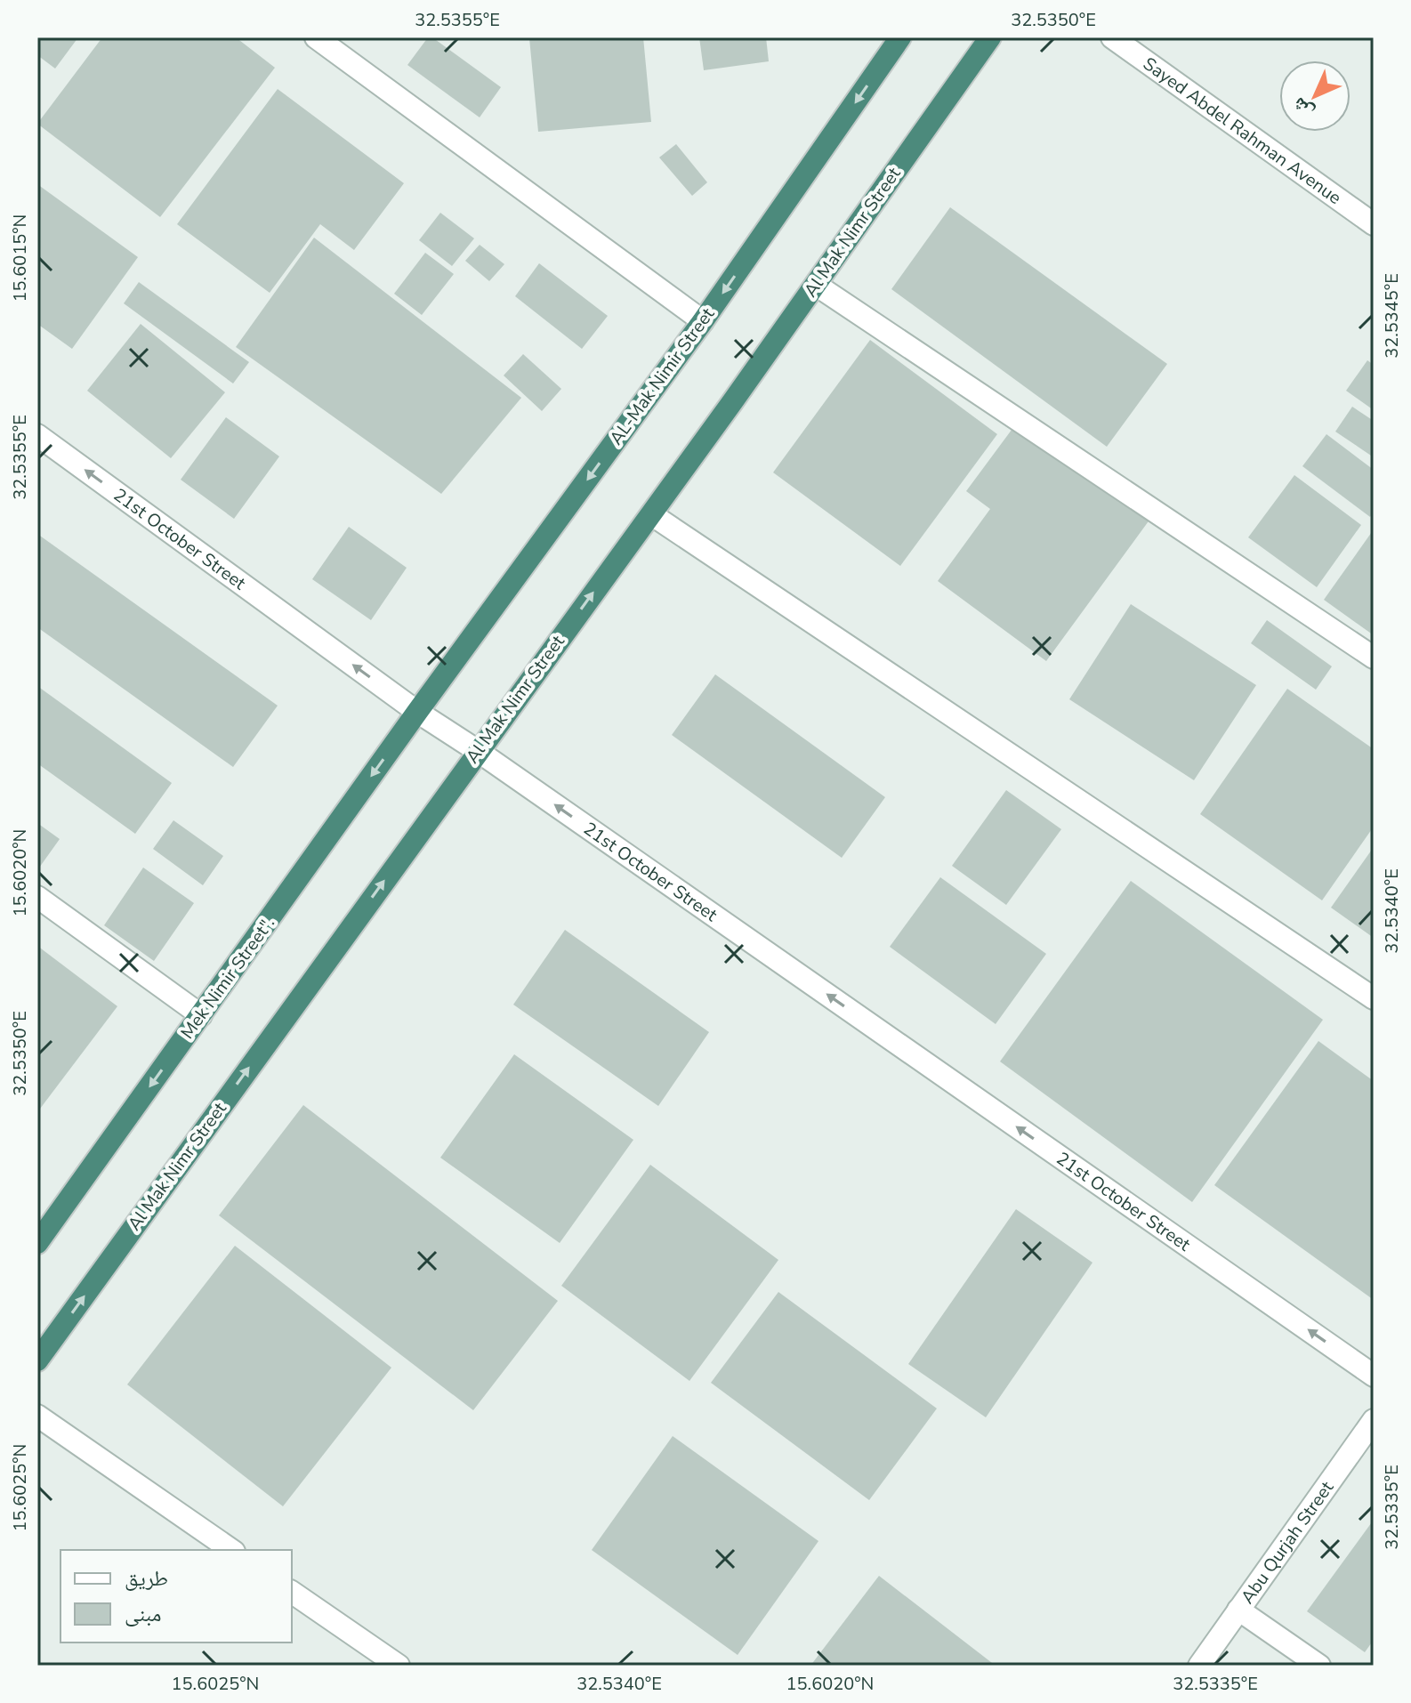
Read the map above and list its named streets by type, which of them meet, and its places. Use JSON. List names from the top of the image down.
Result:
{
  "streets": {
    "highway": ["Al Mak Nimr Street", "AL-Mak Nimir Street", "Mek Nimir Street\"."],
    "street": ["Sayed Abdel Rahman Avenue", "21st October Street", "Abu Qurjah Street"]
  },
  "crossings": [
    ["Al Mak Nimr Street", "21st October Street"],
    ["AL-Mak Nimir Street", "21st October Street"],
    ["AL-Mak Nimir Street", "Mek Nimir Street\"."],
    ["21st October Street", "Mek Nimir Street\"."]
  ],
  "one_way": [
    "Al Mak Nimr Street",
    "AL-Mak Nimir Street",
    "21st October Street",
    "Mek Nimir Street\"."
  ],
  "legend": ["طريق", "مبنى"],
  "north": "bottom left",
  "coordinates": [
    "32.5355°E",
    "32.5350°E",
    "15.6015°N",
    "32.5345°E",
    "15.6020°N",
    "32.5340°E",
    "15.6025°N",
    "32.5335°E"
  ]
}
